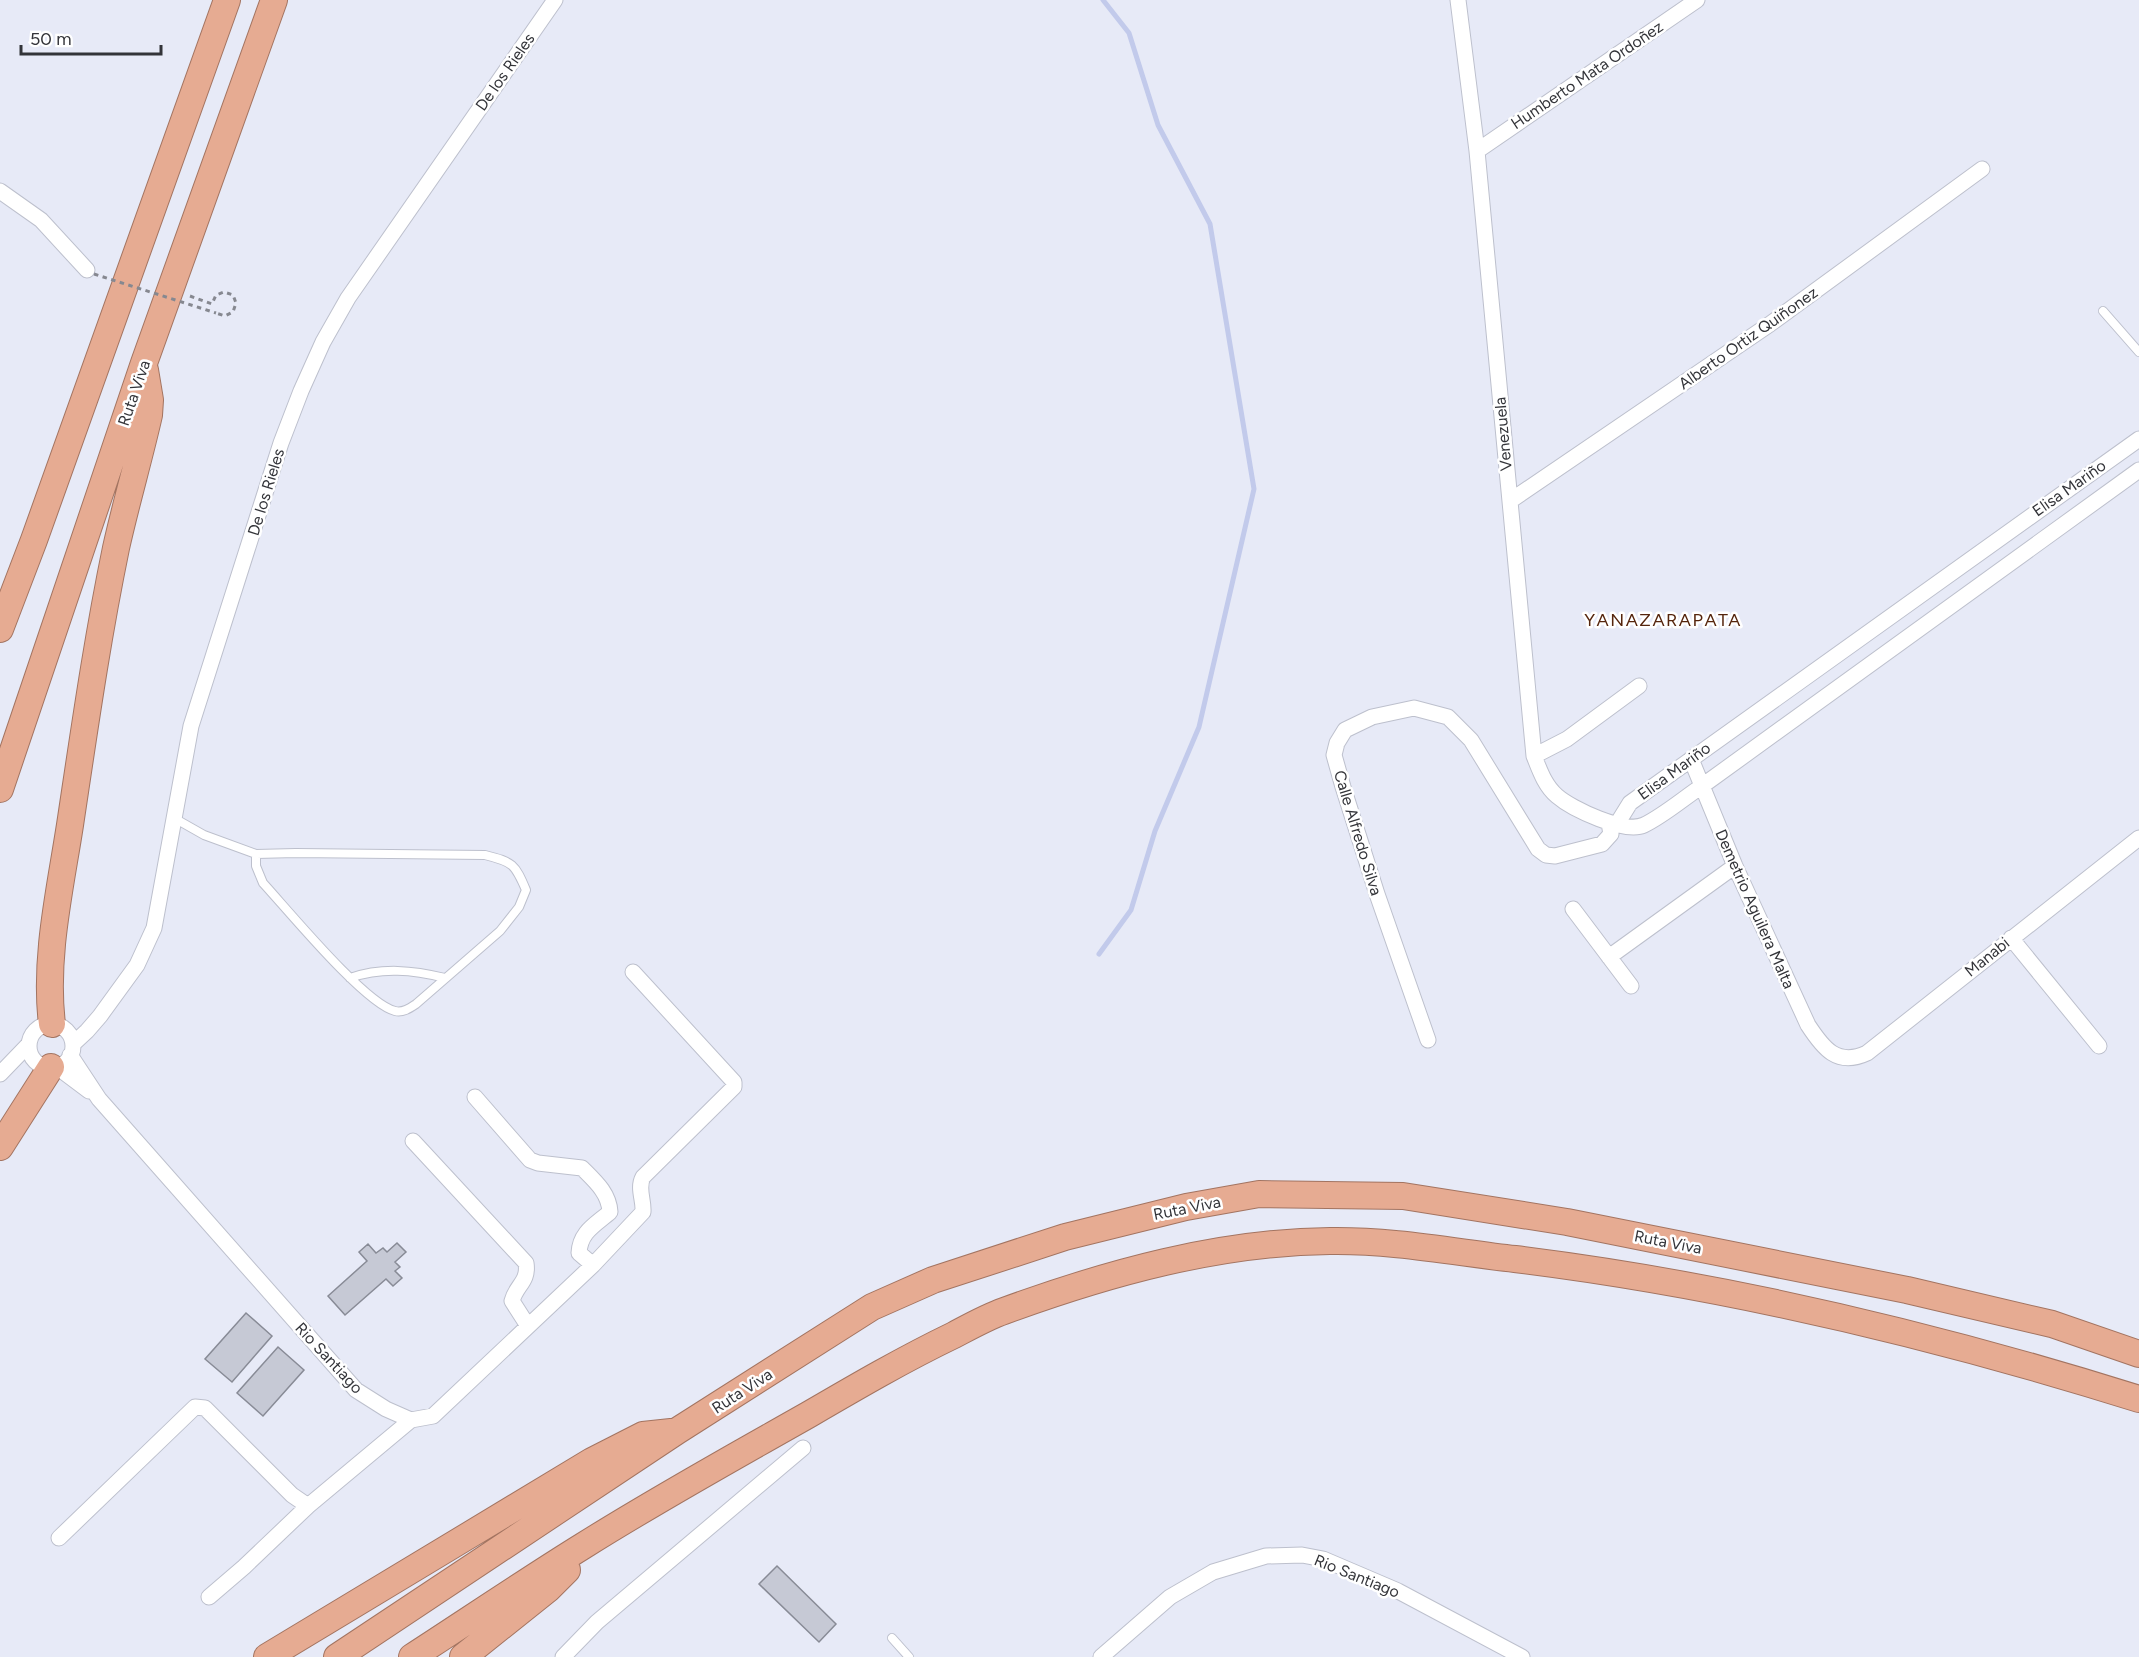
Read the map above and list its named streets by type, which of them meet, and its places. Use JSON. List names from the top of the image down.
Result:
{
  "streets": {
    "highway": ["Ruta Viva"],
    "street": [
      "De los Rieles",
      "Humberto Mata Ordoñez",
      "Alberto Ortiz Quiñonez",
      "Venezuela",
      "Elisa Mariño",
      "Calle Alfredo Silva",
      "Demetrio Aguilera Malta",
      "Manabi",
      "Rio Santiago"
    ]
  },
  "crossings": [
    ["De los Rieles", "Rio Santiago"],
    ["Humberto Mata Ordoñez", "Venezuela"],
    ["Alberto Ortiz Quiñonez", "Venezuela"],
    ["Venezuela", "Elisa Mariño"],
    ["Venezuela", "Calle Alfredo Silva"],
    ["Elisa Mariño", "Calle Alfredo Silva"],
    ["Elisa Mariño", "Demetrio Aguilera Malta"],
    ["Demetrio Aguilera Malta", "Manabi"]
  ],
  "districts": ["YANAZARAPATA"],
  "scale_bar": "50 m"
}
